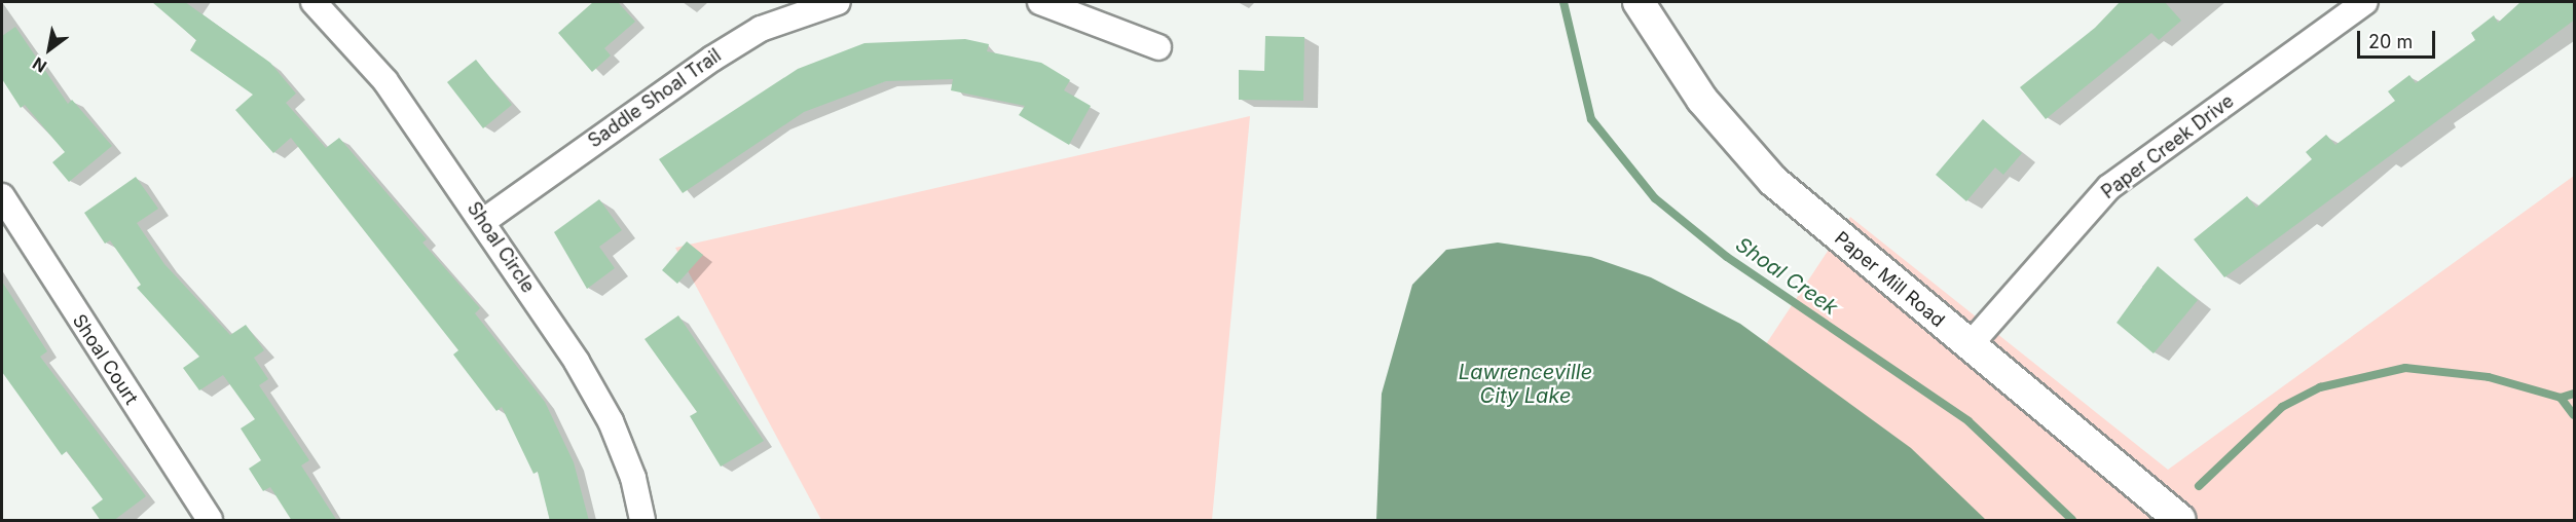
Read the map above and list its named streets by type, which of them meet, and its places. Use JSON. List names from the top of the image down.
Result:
{
  "streets": {
    "street": [
      "Saddle Shoal Trail",
      "Paper Creek Drive",
      "Shoal Circle",
      "Paper Mill Road",
      "Shoal Court"
    ]
  },
  "crossings": [
    ["Saddle Shoal Trail", "Shoal Circle"],
    ["Paper Creek Drive", "Paper Mill Road"]
  ],
  "water": ["Shoal Creek", "Lawrenceville City Lake"],
  "scale_bar": "20 m",
  "north": "bottom left"
}
